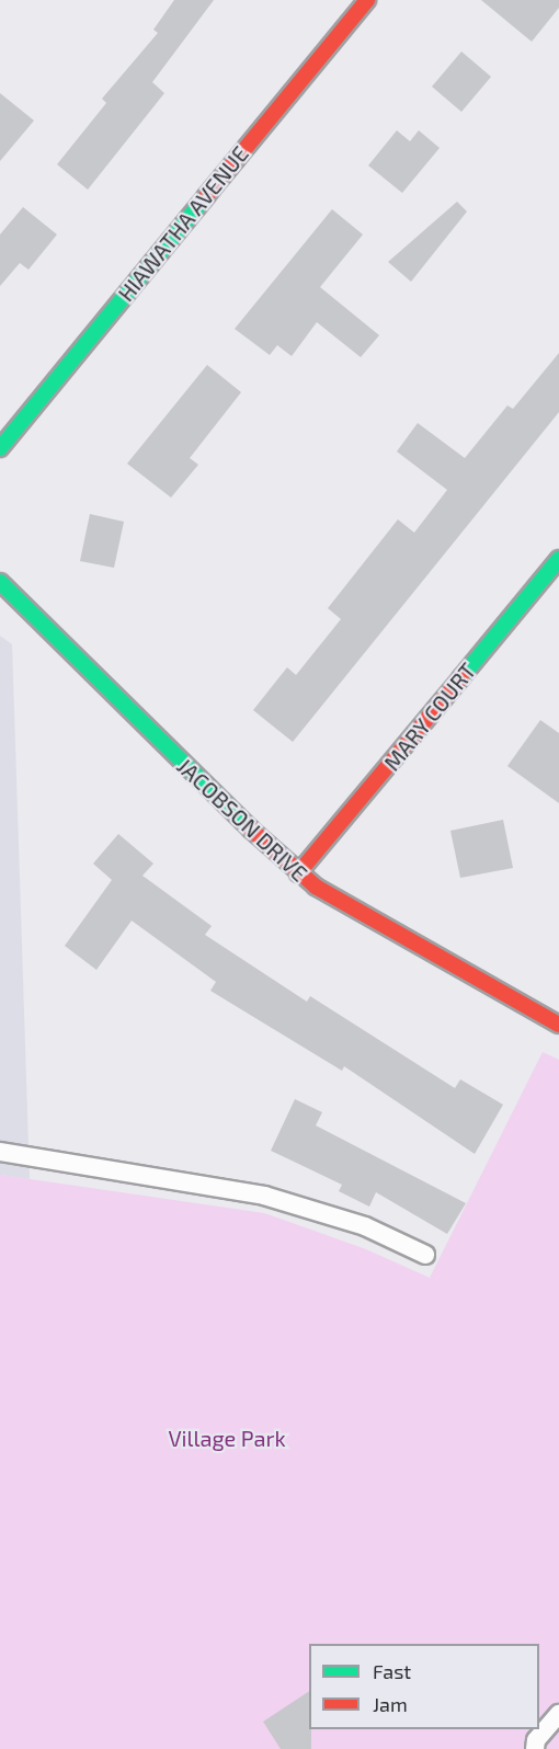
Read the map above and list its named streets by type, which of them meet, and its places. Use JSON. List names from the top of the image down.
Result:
{
  "streets": {
    "street": ["HIAWATHA AVENUE", "MARY COURT", "JACOBSON DRIVE"]
  },
  "crossings": [
    ["MARY COURT", "JACOBSON DRIVE"]
  ],
  "parks": ["Village Park"],
  "legend": ["Fast", "Jam"]
}
